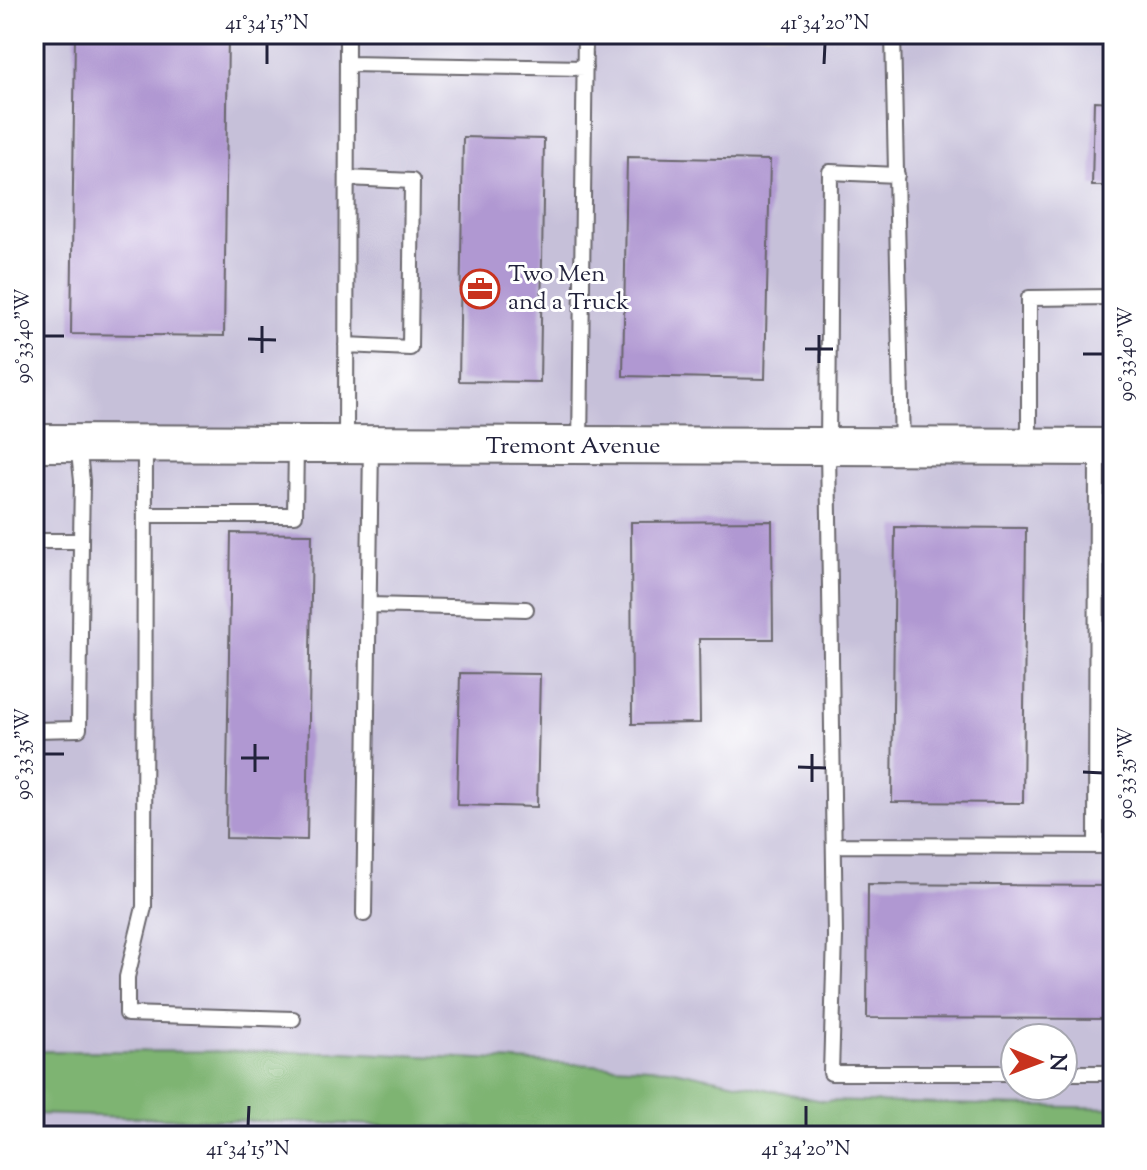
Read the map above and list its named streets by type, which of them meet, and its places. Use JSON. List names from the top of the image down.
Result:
{
  "streets": {
    "street": ["Tremont Avenue"]
  },
  "places": {
    "office": ["Two Men and a Truck"]
  },
  "north": "right",
  "coordinates": [
    "41°34'15\"N",
    "41°34'20\"N",
    "90°33'40\"W",
    "90°33'35\"W"
  ]
}
